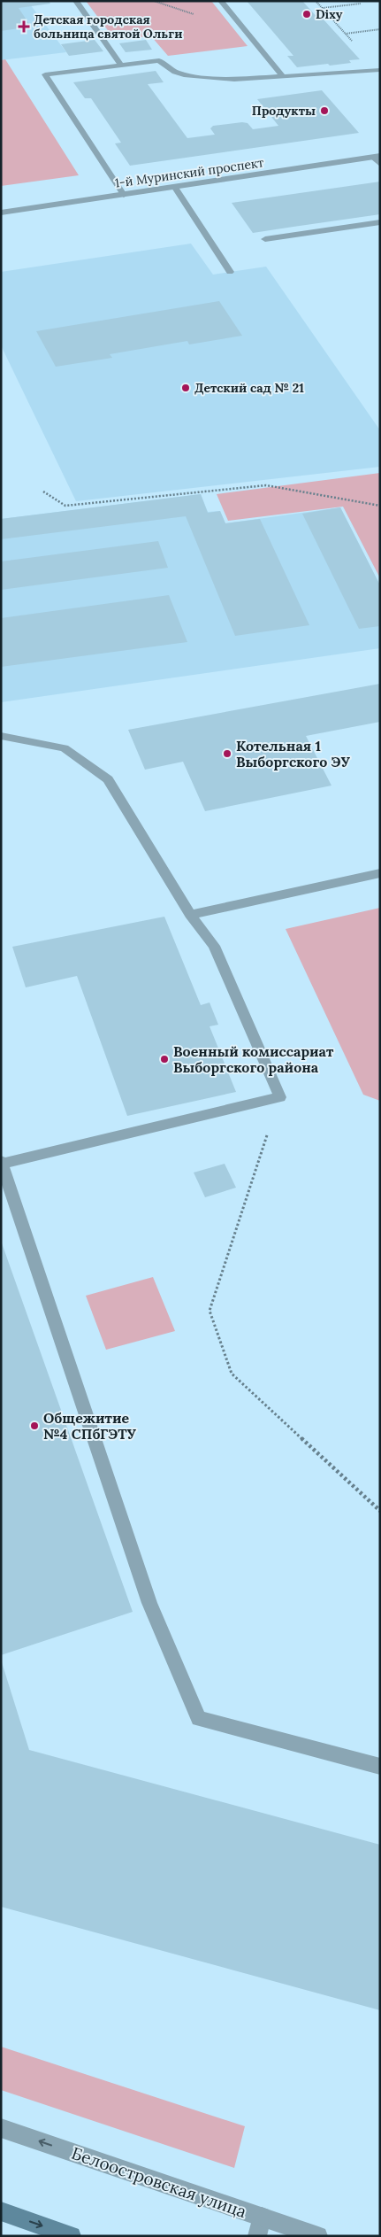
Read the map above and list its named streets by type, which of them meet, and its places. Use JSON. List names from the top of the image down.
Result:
{
  "streets": {
    "street": ["1-й Муринский проспект", "Белоостровская улица"]
  },
  "one_way": ["Белоостровская улица"],
  "places": {
    "other": [
      "Dixy",
      "Продукты",
      "Детский сад № 21",
      "Котельная 1 Выборгского ЭУ",
      "Военный комиссариат Выборгского района",
      "Общежитие №4 СПбГЭТУ"
    ],
    "health": ["Детская городская больница святой Ольги"]
  }
}
